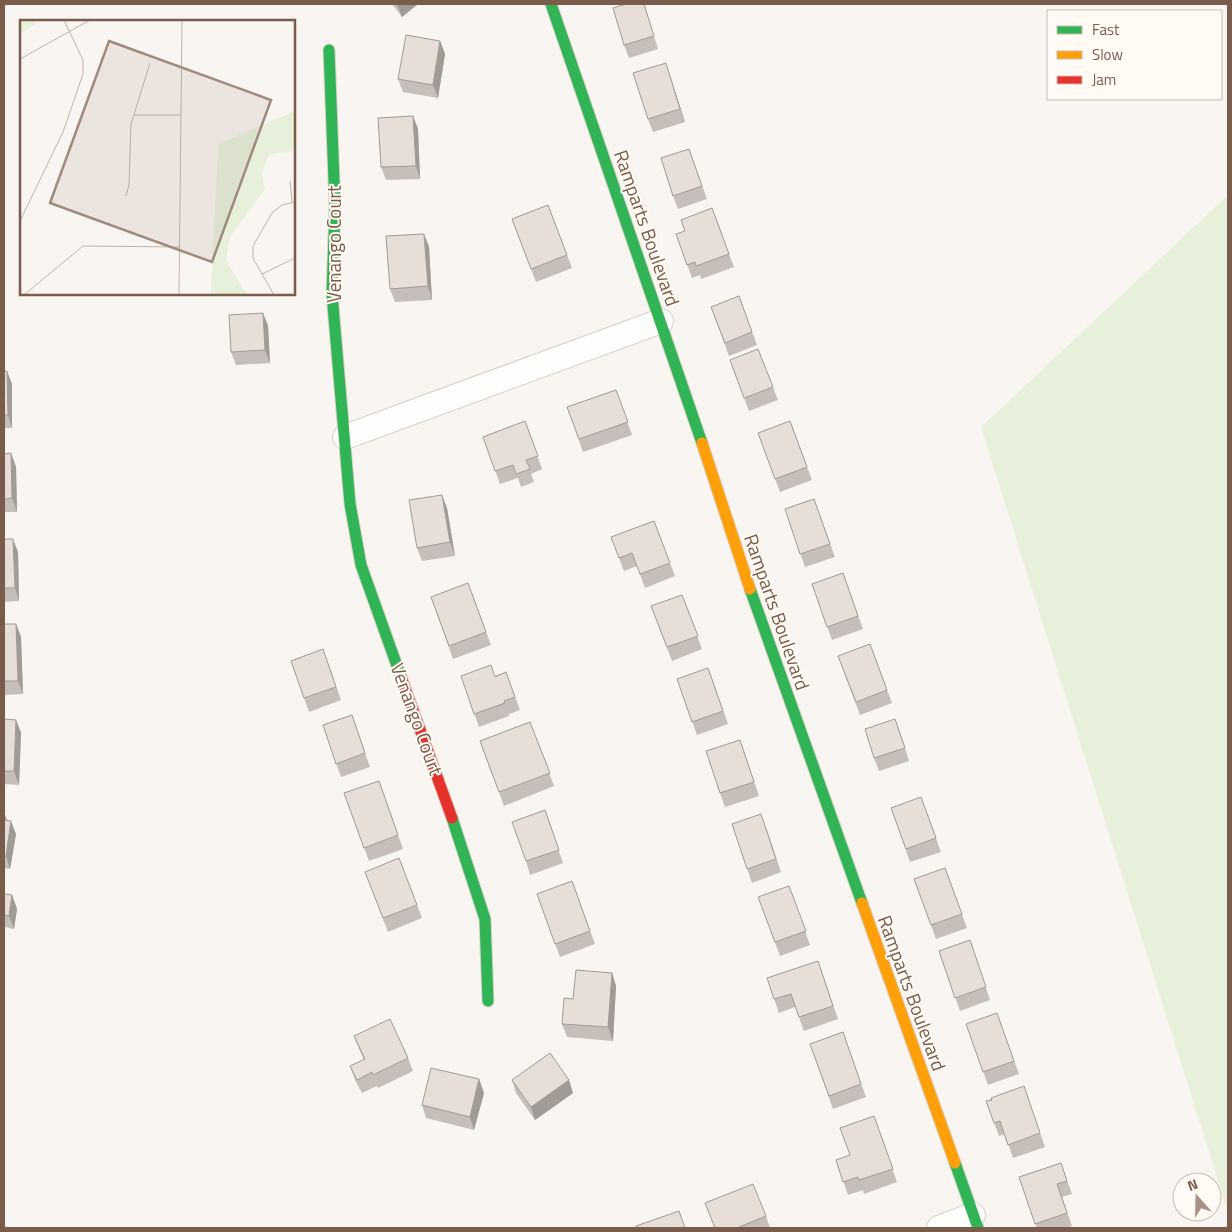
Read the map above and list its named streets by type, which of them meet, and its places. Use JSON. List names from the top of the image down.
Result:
{
  "streets": {
    "street": ["Ramparts Boulevard", "Venango Court"]
  },
  "legend": ["Fast", "Slow", "Jam"],
  "north": "top"
}
